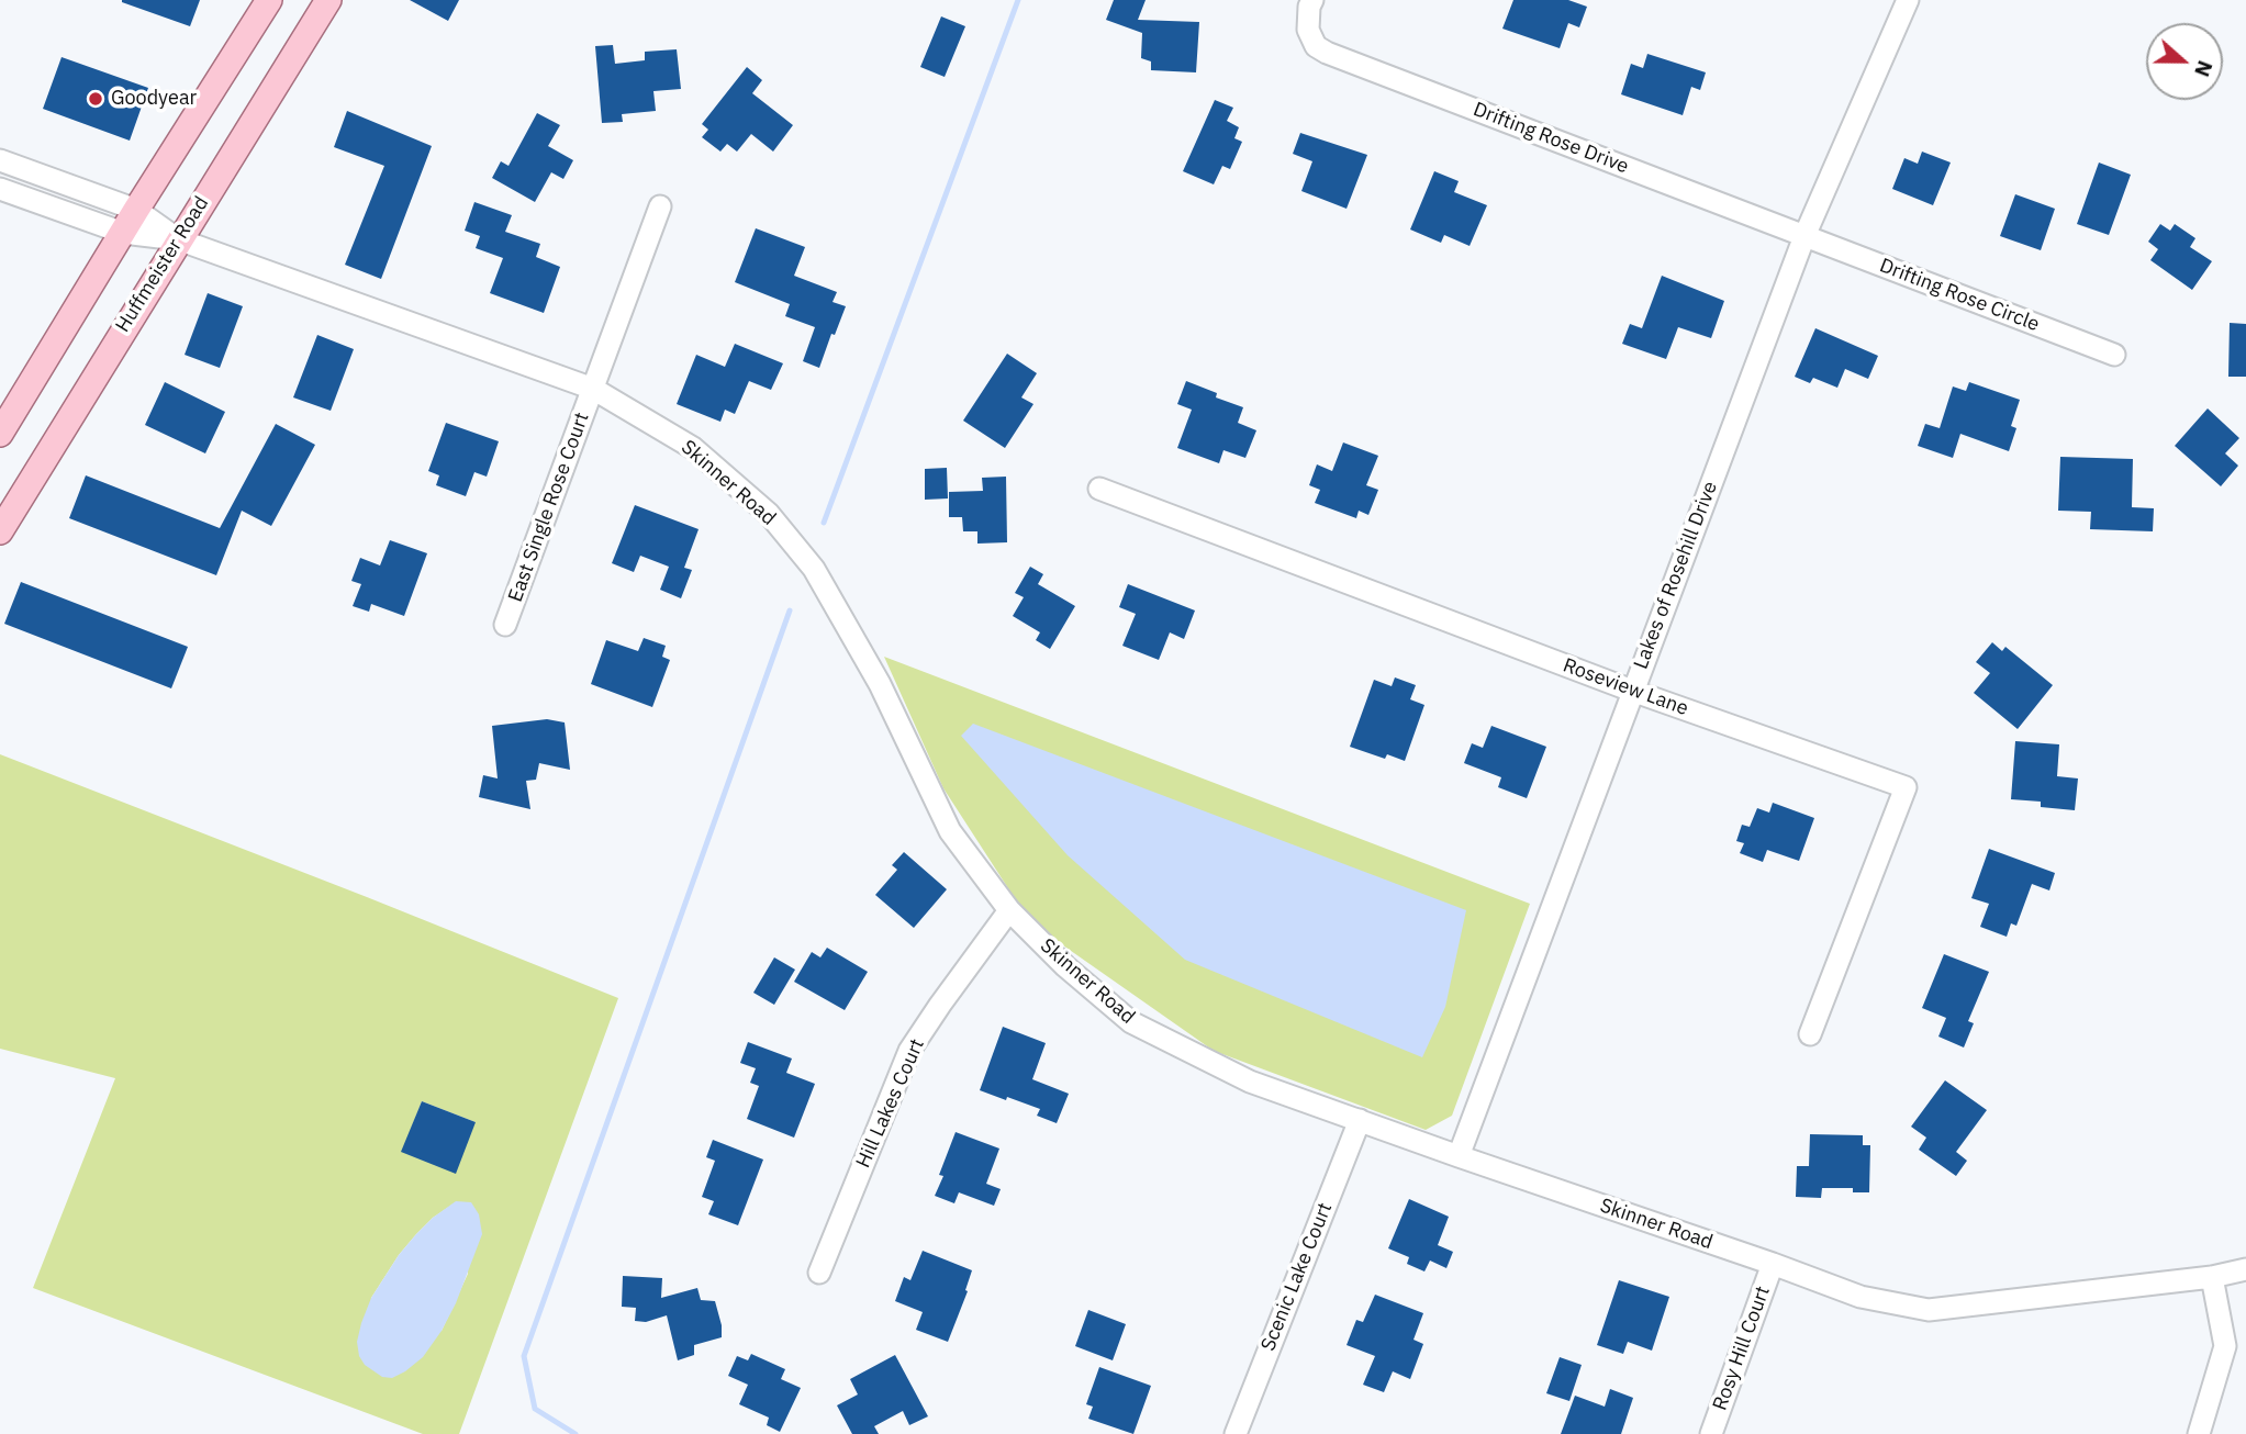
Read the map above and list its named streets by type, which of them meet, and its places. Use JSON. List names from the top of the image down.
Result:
{
  "streets": {
    "main road": ["Huffmeister Road"],
    "street": [
      "Drifting Rose Drive",
      "Drifting Rose Circle",
      "Skinner Road",
      "East Single Rose Court",
      "Lakes of Rosehill Drive",
      "Roseview Lane",
      "Hill Lakes Court",
      "Scenic Lake Court",
      "Rosy Hill Court"
    ]
  },
  "crossings": [
    ["Drifting Rose Drive", "Drifting Rose Circle"],
    ["Drifting Rose Drive", "Lakes of Rosehill Drive"],
    ["Huffmeister Road", "Skinner Road"],
    ["Drifting Rose Circle", "Lakes of Rosehill Drive"],
    ["Skinner Road", "East Single Rose Court"],
    ["Skinner Road", "Lakes of Rosehill Drive"],
    ["Skinner Road", "Hill Lakes Court"],
    ["Skinner Road", "Scenic Lake Court"],
    ["Skinner Road", "Rosy Hill Court"],
    ["Lakes of Rosehill Drive", "Roseview Lane"]
  ],
  "places": ["Goodyear"],
  "north": "right"
}
